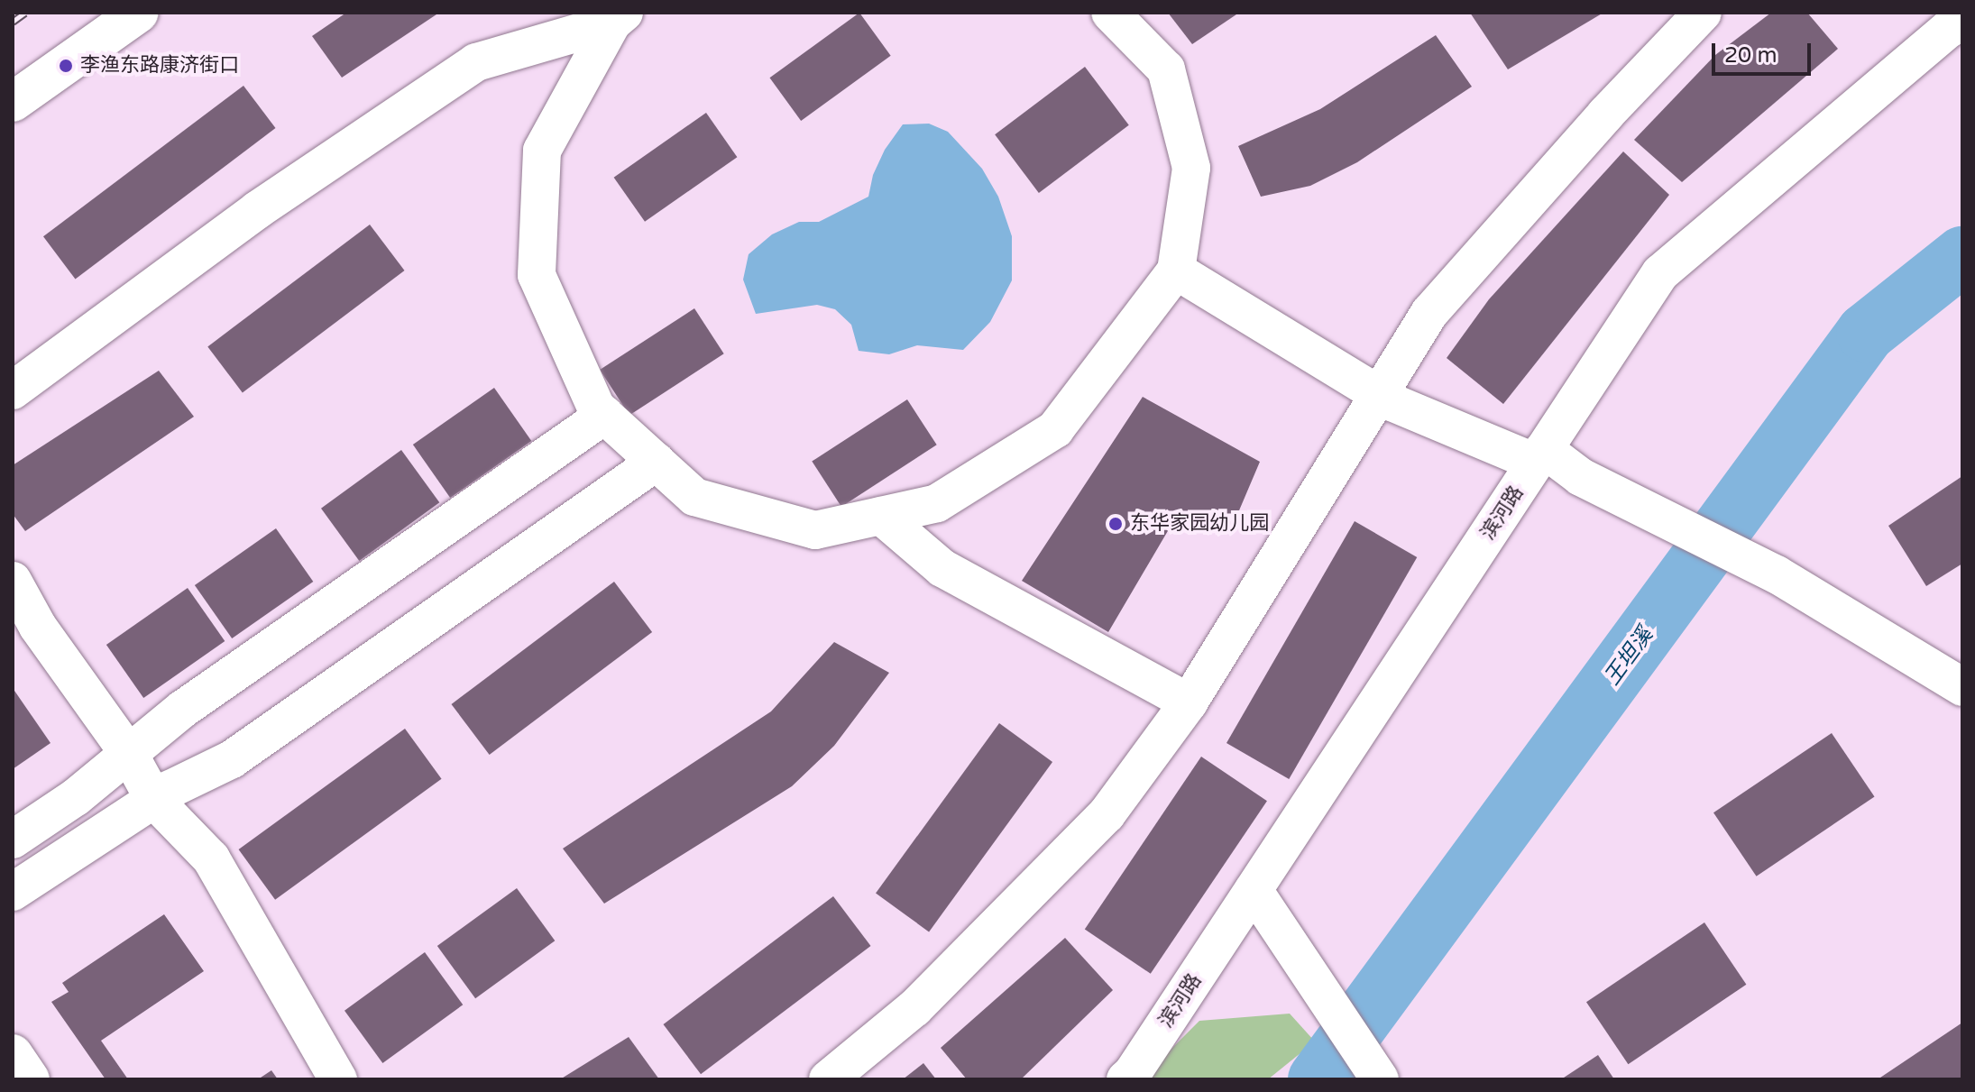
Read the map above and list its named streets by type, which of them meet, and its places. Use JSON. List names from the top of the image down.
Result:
{
  "streets": {
    "street": ["滨河路"]
  },
  "water": ["王坦溪"],
  "places": ["李渔东路康济街口", "东华家园幼儿园"],
  "scale_bar": "20 m"
}
